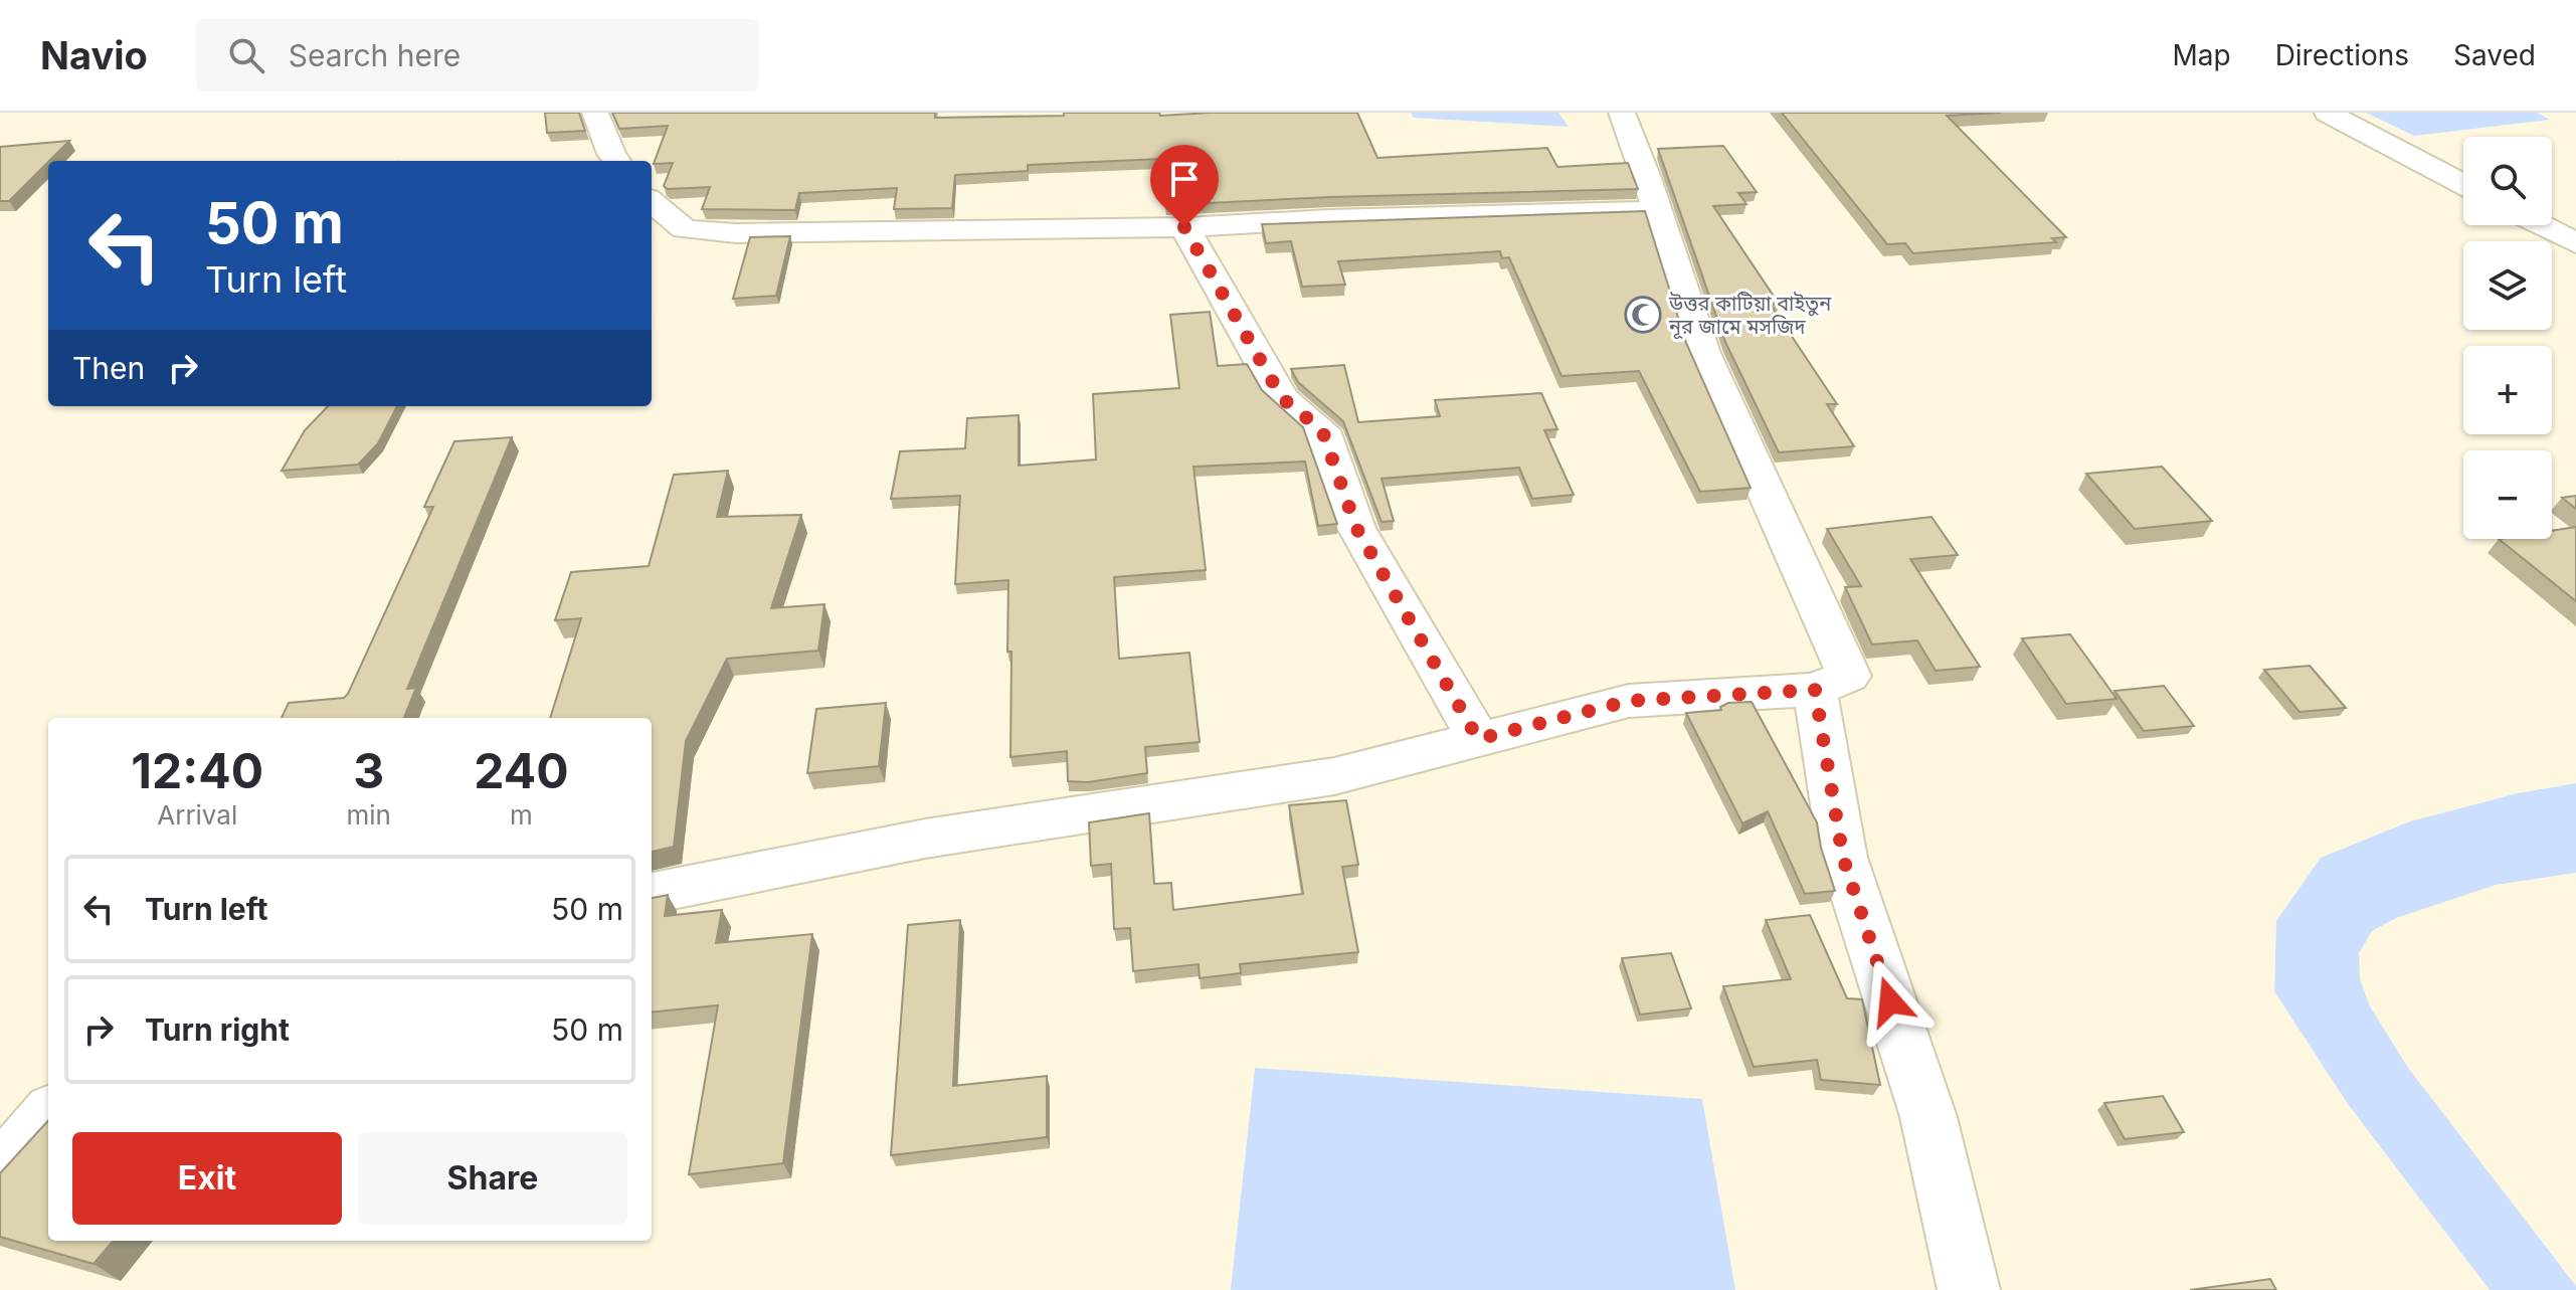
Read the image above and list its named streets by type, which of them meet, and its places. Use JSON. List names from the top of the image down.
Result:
{
  "places": {
    "mosque": ["উত্তর কাটিয়া বাইতুন নূর জামে মসজিদ"]
  },
  "page": {
    "header": "Navio",
    "search": "Search here",
    "nav": ["Map", "Directions", "Saved"],
    "map_buttons": ["+", "−"],
    "turn": ["50 m", "Turn left"],
    "then": "Then",
    "eta": [
      "12:40",
      "Arrival",
      "3",
      "min",
      "240",
      "m"
    ],
    "list": [
      {
        "name": "Turn left",
        "value": "50 m"
      },
      {
        "name": "Turn right",
        "value": "50 m"
      }
    ],
    "buttons": ["Exit", "Share"]
  }
}
